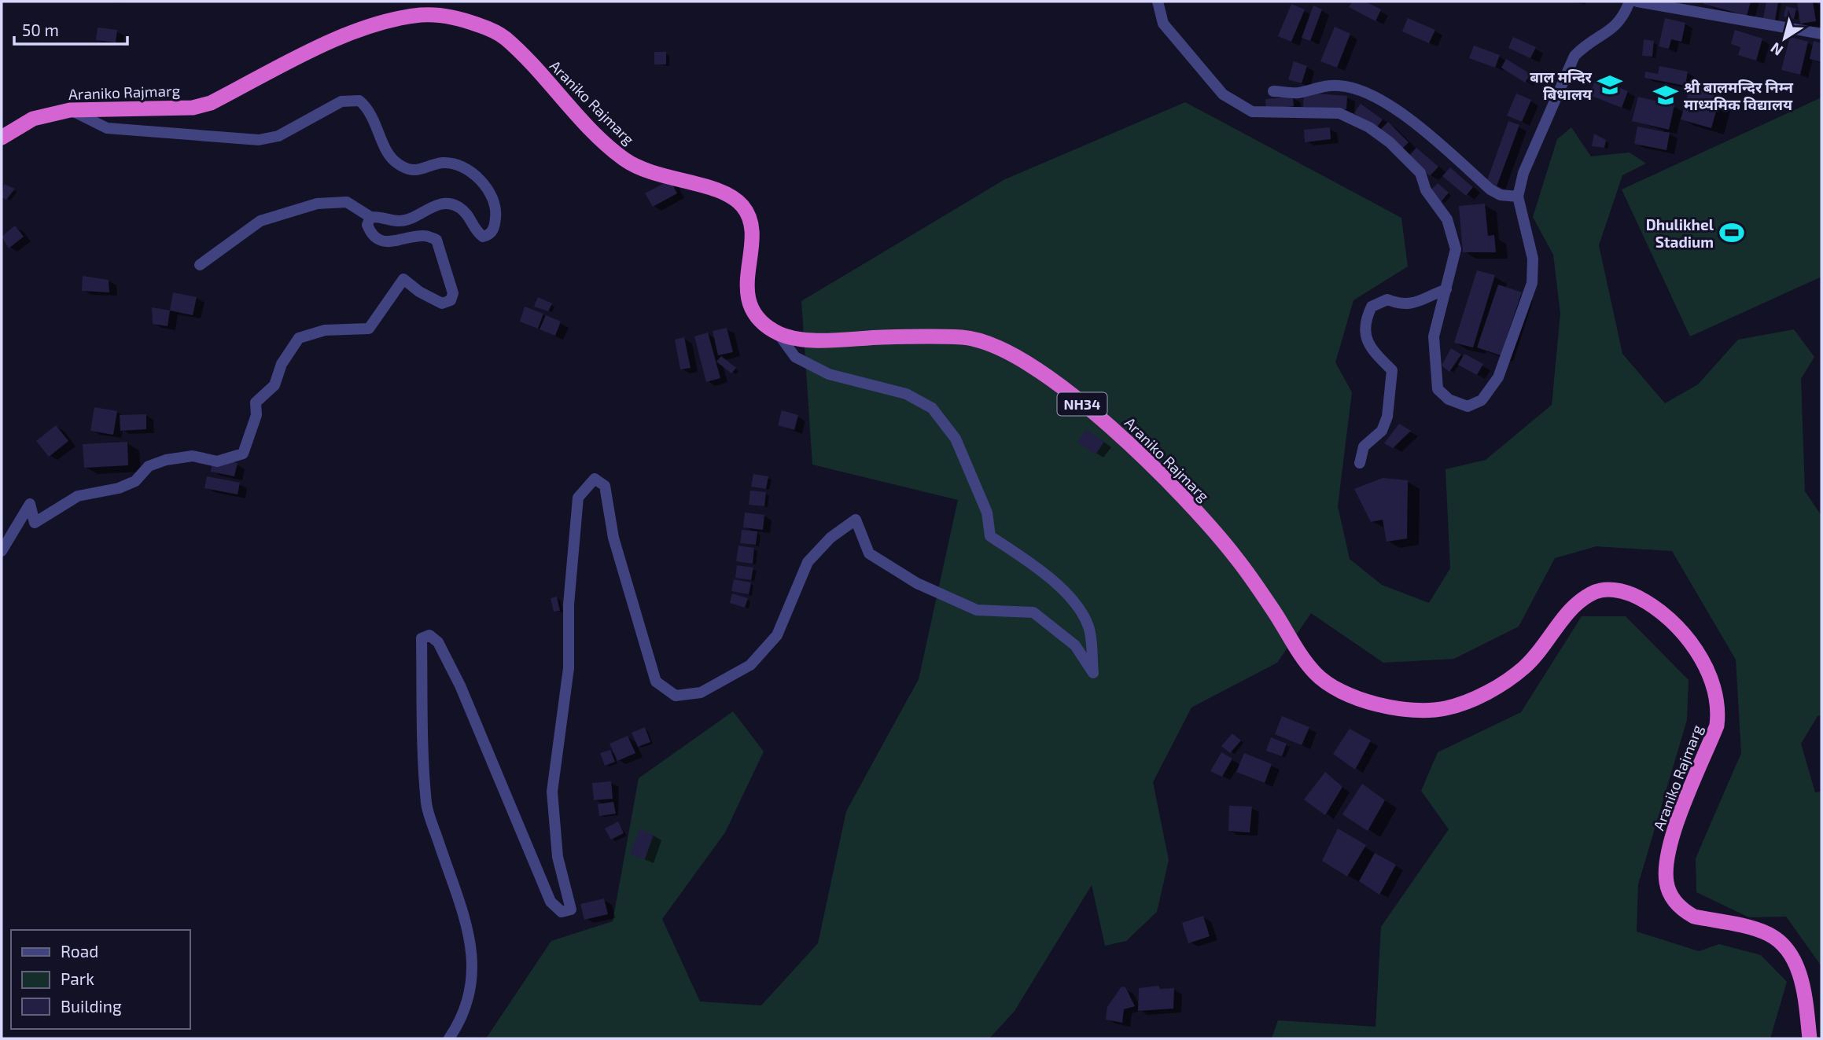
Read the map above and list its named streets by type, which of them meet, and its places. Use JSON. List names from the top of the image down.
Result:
{
  "streets": {
    "highway": ["Araniko Rajmarg", "NH34"]
  },
  "places": {
    "school or university": ["बाल मन्दिर बिधालय", "श्री बालमन्दिर निम्न माध्यमिक विद्यालय"],
    "sports": ["Dhulikhel Stadium"]
  },
  "legend": ["Road", "Park", "Building"],
  "scale_bar": "50 m",
  "north": "bottom left"
}
